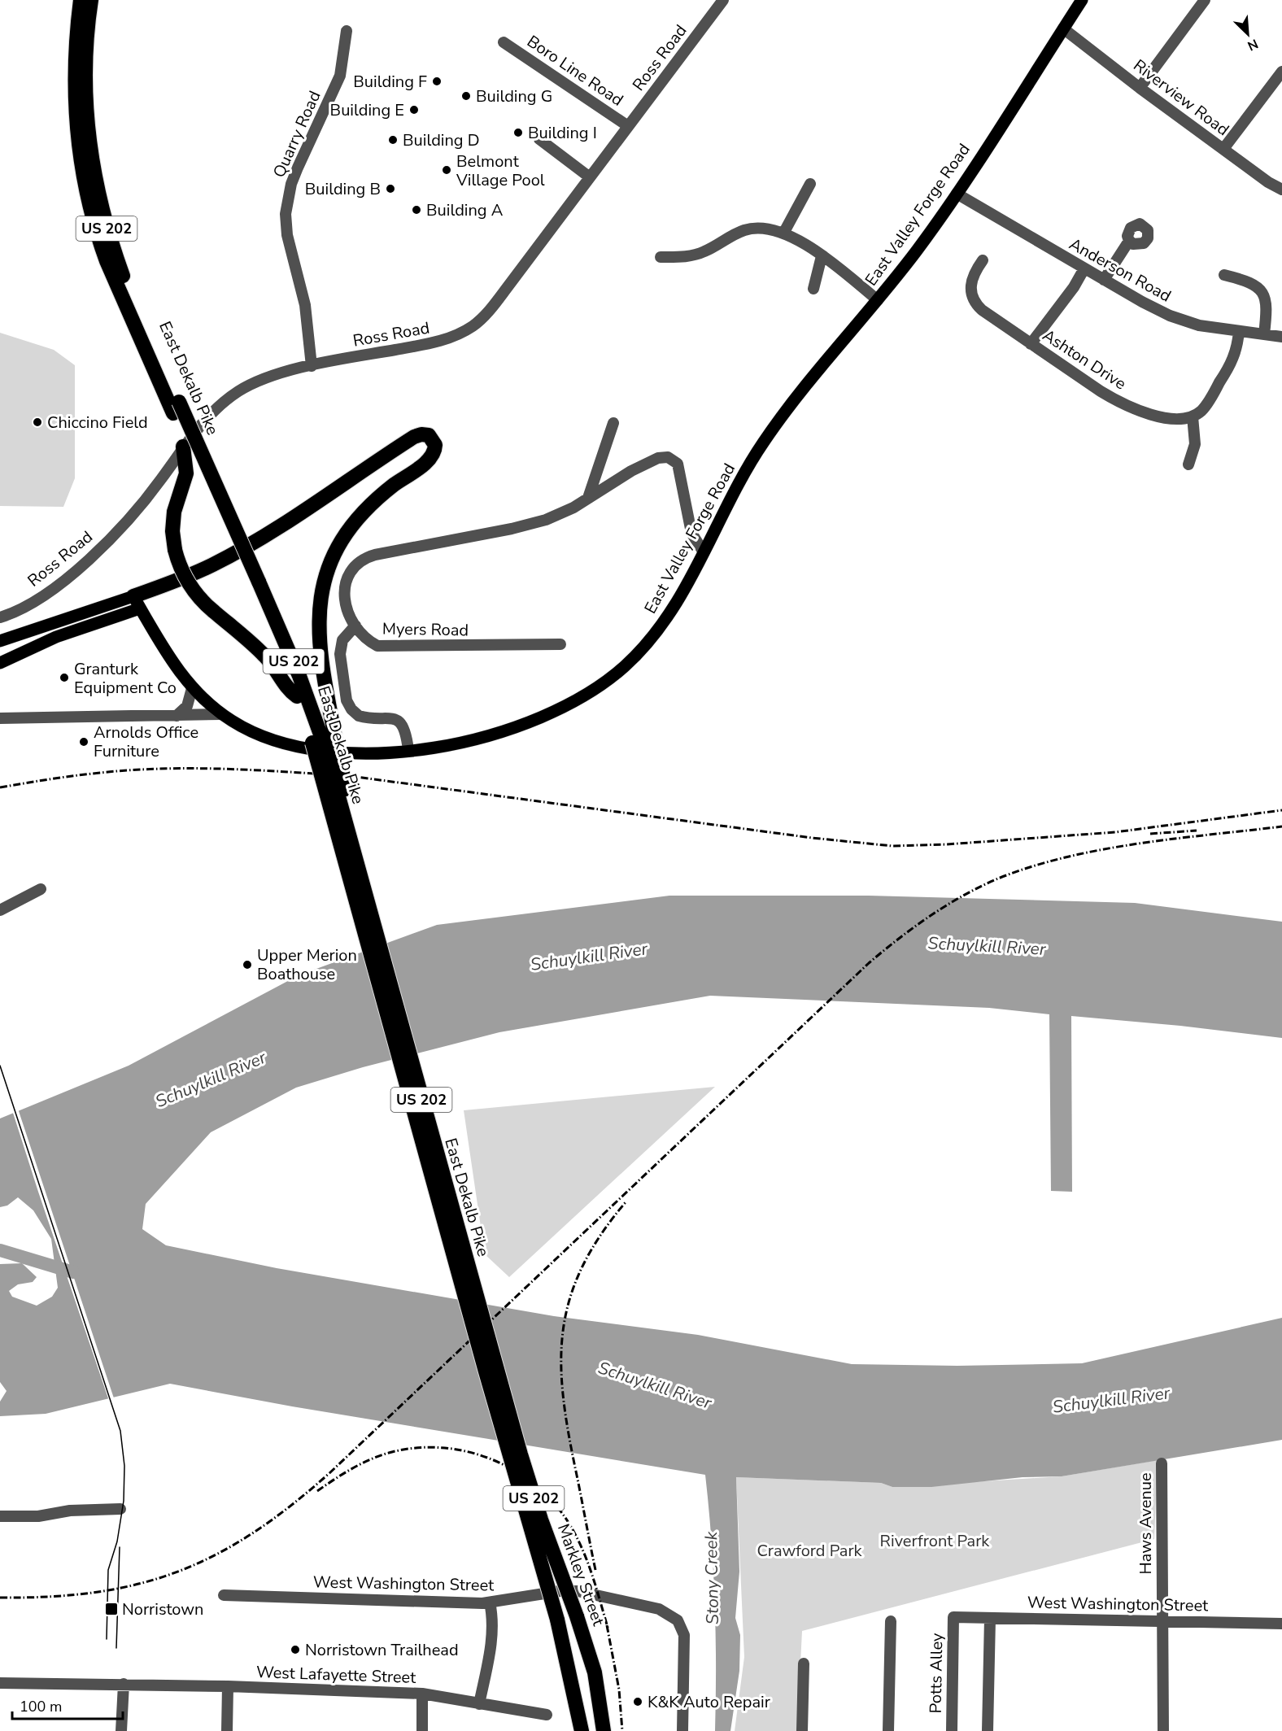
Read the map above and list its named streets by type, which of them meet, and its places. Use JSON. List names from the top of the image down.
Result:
{
  "streets": {
    "highway": ["US 202", "East Dekalb Pike", "Markley Street"],
    "main road": ["East Valley Forge Road"],
    "street": [
      "Ross Road",
      "Boro Line Road",
      "Riverview Road",
      "Quarry Road",
      "Anderson Road",
      "Ashton Drive",
      "Myers Road",
      "Haws Avenue",
      "West Washington Street",
      "Potts Alley",
      "West Lafayette Street"
    ]
  },
  "crossings": [
    ["Ross Road", "Boro Line Road"],
    ["Ross Road", "Quarry Road"],
    ["Riverview Road", "East Valley Forge Road"],
    ["East Valley Forge Road", "Anderson Road"],
    ["East Valley Forge Road", "Myers Road"],
    ["East Dekalb Pike", "Markley Street"],
    ["Haws Avenue", "West Washington Street"],
    ["West Washington Street", "Potts Alley"]
  ],
  "water": ["Schuylkill River", "Stony Creek"],
  "parks": ["Riverfront Park", "Crawford Park"],
  "places": {
    "other": [
      "Building F",
      "Building G",
      "Building E",
      "Building I",
      "Building D",
      "Belmont Village Pool",
      "Building B",
      "Building A",
      "Chiccino Field",
      "Granturk Equipment Co",
      "Arnolds Office Furniture",
      "Upper Merion Boathouse",
      "Norristown Trailhead",
      "K&K Auto Repair"
    ],
    "transit": ["Norristown"]
  },
  "scale_bar": "100 m",
  "north": "bottom right"
}
